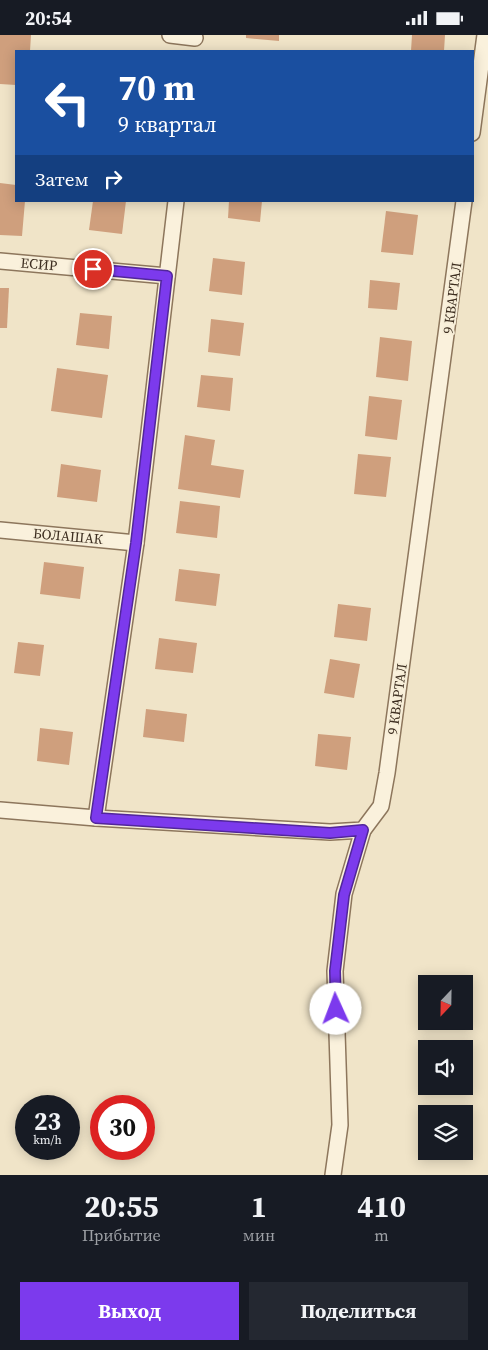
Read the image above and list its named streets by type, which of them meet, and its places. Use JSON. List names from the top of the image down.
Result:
{
  "streets": {
    "street": ["ЕСИР", "9 КВАРТАЛ", "БОЛАШАК"]
  },
  "north": "bottom",
  "page": {
    "status": "20:54",
    "turn": ["70 m", "9 квартал"],
    "then": "Затем",
    "speed": "23 km/h",
    "limit": "30",
    "eta": [
      "20:55",
      "Прибытие",
      "1",
      "мин",
      "410",
      "m"
    ],
    "buttons": ["Выход", "Поделиться"]
  }
}
